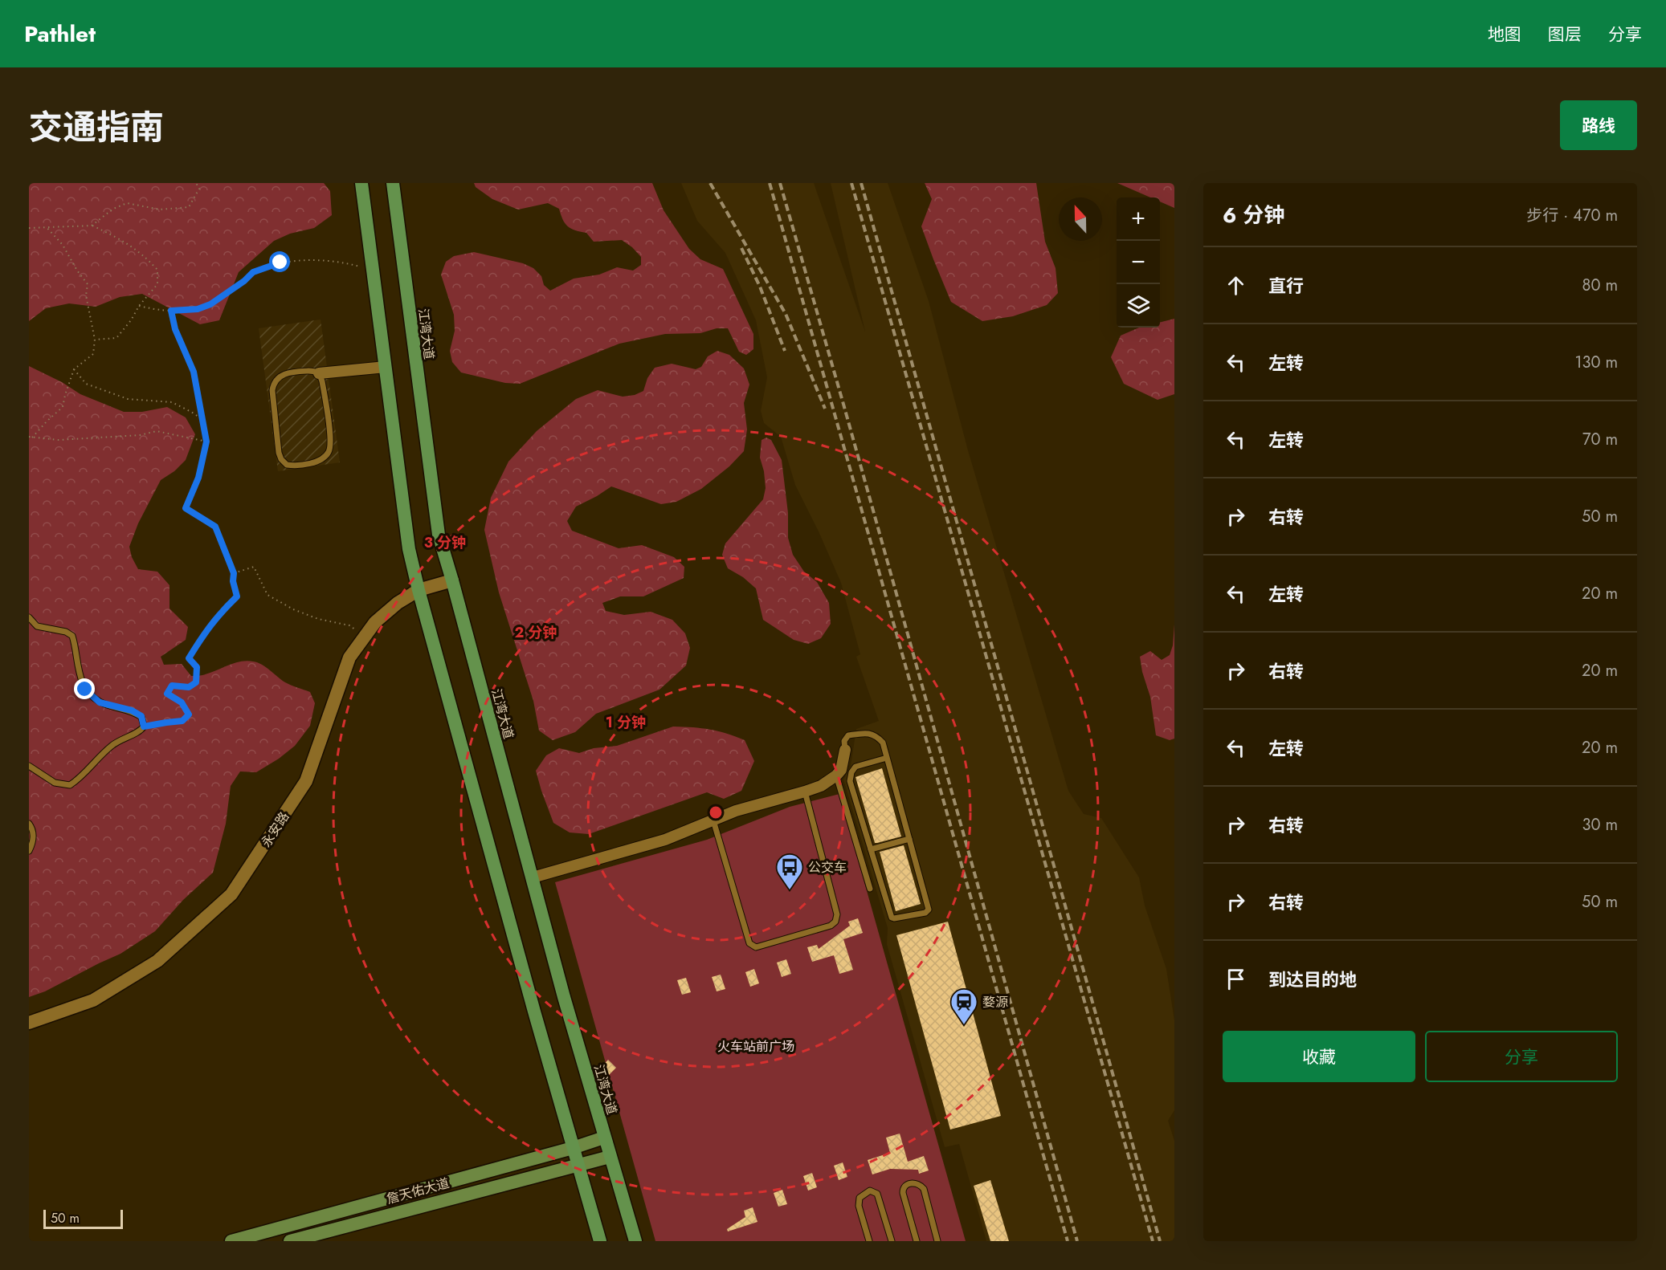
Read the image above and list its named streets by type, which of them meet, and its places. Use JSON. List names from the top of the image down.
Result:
{
  "streets": {
    "highway": ["江湾大道"],
    "main road": ["詹天佑大道"],
    "street": ["永安路"]
  },
  "crossings": [
    ["江湾大道", "永安路"],
    ["江湾大道", "詹天佑大道"]
  ],
  "parks": ["火车站前广场"],
  "places": {
    "bus stop": ["公交车"],
    "station": ["婺源"]
  },
  "scale_bar": "50 m",
  "north": "top",
  "page": {
    "header": "Pathlet",
    "nav": ["地图", "图层", "分享"],
    "title": "交通指南",
    "buttons": [
      "路线",
      ["收藏", "分享"]
    ],
    "heading": ["6 分钟", "步行 · 470 m"],
    "map_buttons": ["+", "−"],
    "list": [
      ["直行", "80 m"],
      ["左转", "130 m"],
      ["左转", "70 m"],
      ["右转", "50 m"],
      ["左转", "20 m"],
      ["右转", "20 m"],
      ["左转", "20 m"],
      ["右转", "30 m"],
      ["右转", "50 m"],
      "到达目的地"
    ],
    "scale": "50 m"
  },
  "rings": ["3 分钟", "2 分钟", "1 分钟"]
}
